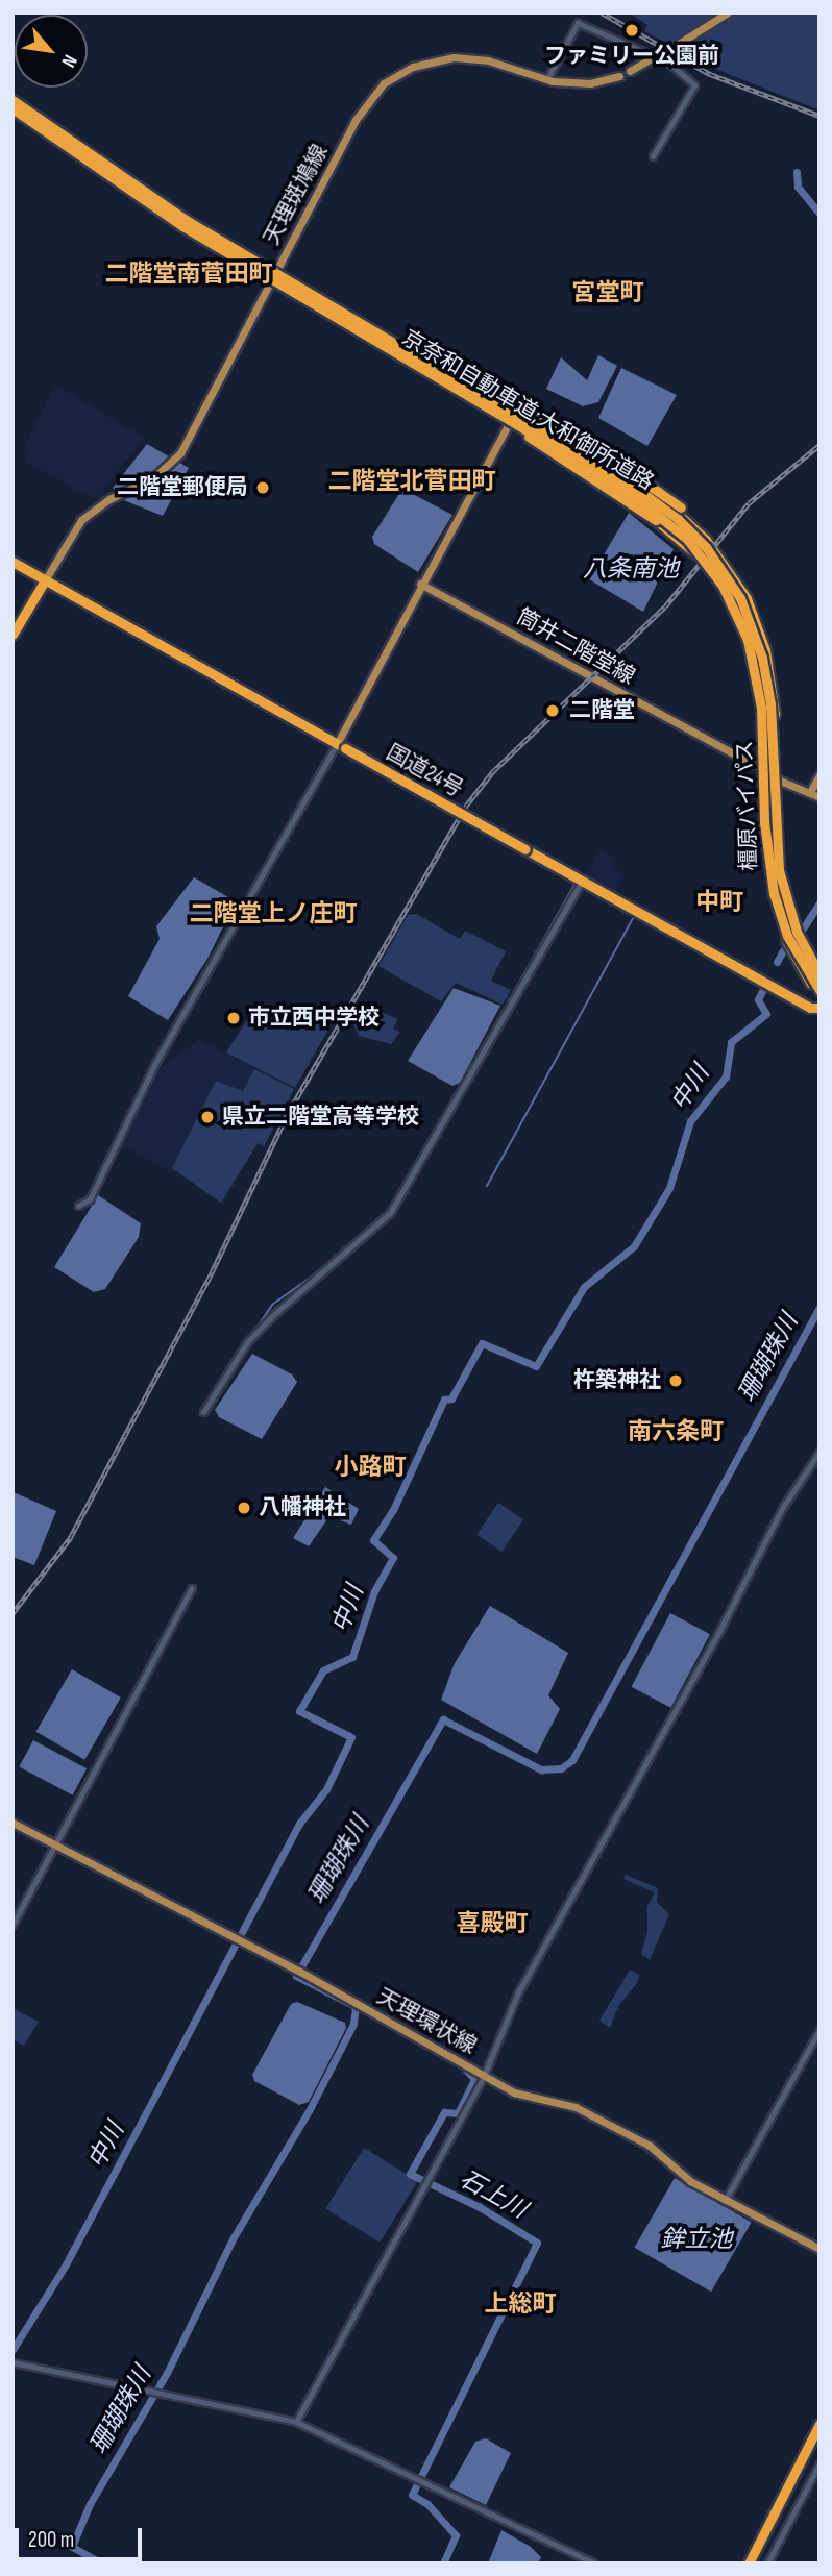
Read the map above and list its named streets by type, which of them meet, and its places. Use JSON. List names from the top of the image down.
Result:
{
  "streets": {
    "highway": ["京奈和自動車道;大和御所道路", "国道24号", "橿原バイパス"],
    "main road": ["天理斑鳩線", "筒井二階堂線", "天理環状線"]
  },
  "crossings": [
    ["天理斑鳩線", "国道24号"],
    ["天理斑鳩線", "橿原バイパス"],
    ["京奈和自動車道;大和御所道路", "橿原バイパス"]
  ],
  "districts": [
    "二階堂南菅田町",
    "宮堂町",
    "二階堂北菅田町",
    "中町",
    "二階堂上ノ庄町",
    "南六条町",
    "小路町",
    "喜殿町",
    "上総町"
  ],
  "water": [
    "八条南池",
    "中川",
    "珊瑚珠川",
    "石上川",
    "鉾立池"
  ],
  "places": [
    "ファミリー公園前",
    "二階堂郵便局",
    "二階堂",
    "市立西中学校",
    "県立二階堂高等学校",
    "杵築神社",
    "八幡神社"
  ],
  "scale_bar": "200 m",
  "north": "bottom right"
}
